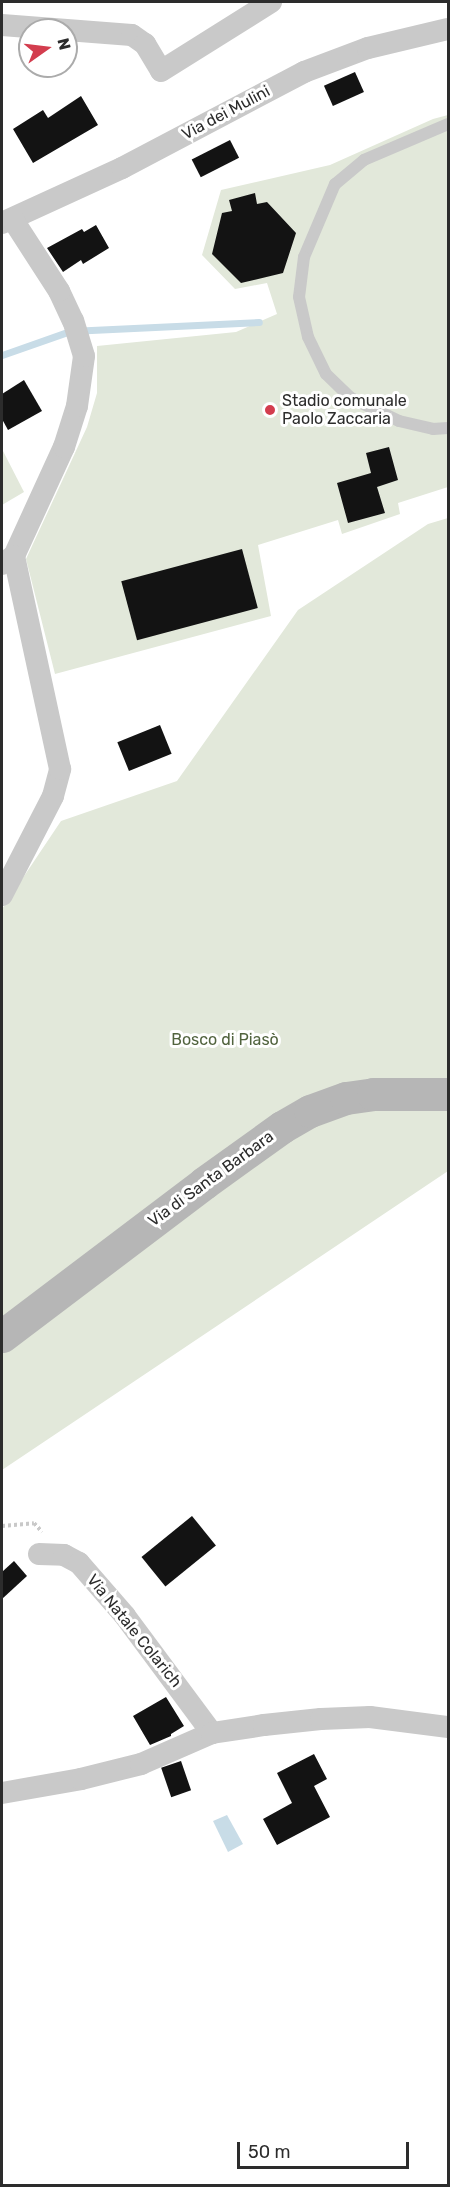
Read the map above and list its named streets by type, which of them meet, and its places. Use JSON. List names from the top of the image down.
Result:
{
  "streets": {
    "street": ["Via dei Mulini", "Via di Santa Barbara", "Via Natale Colarich"]
  },
  "parks": ["Bosco di Piasò"],
  "places": ["Stadio comunale Paolo Zaccaria"],
  "scale_bar": "50 m",
  "north": "right"
}
